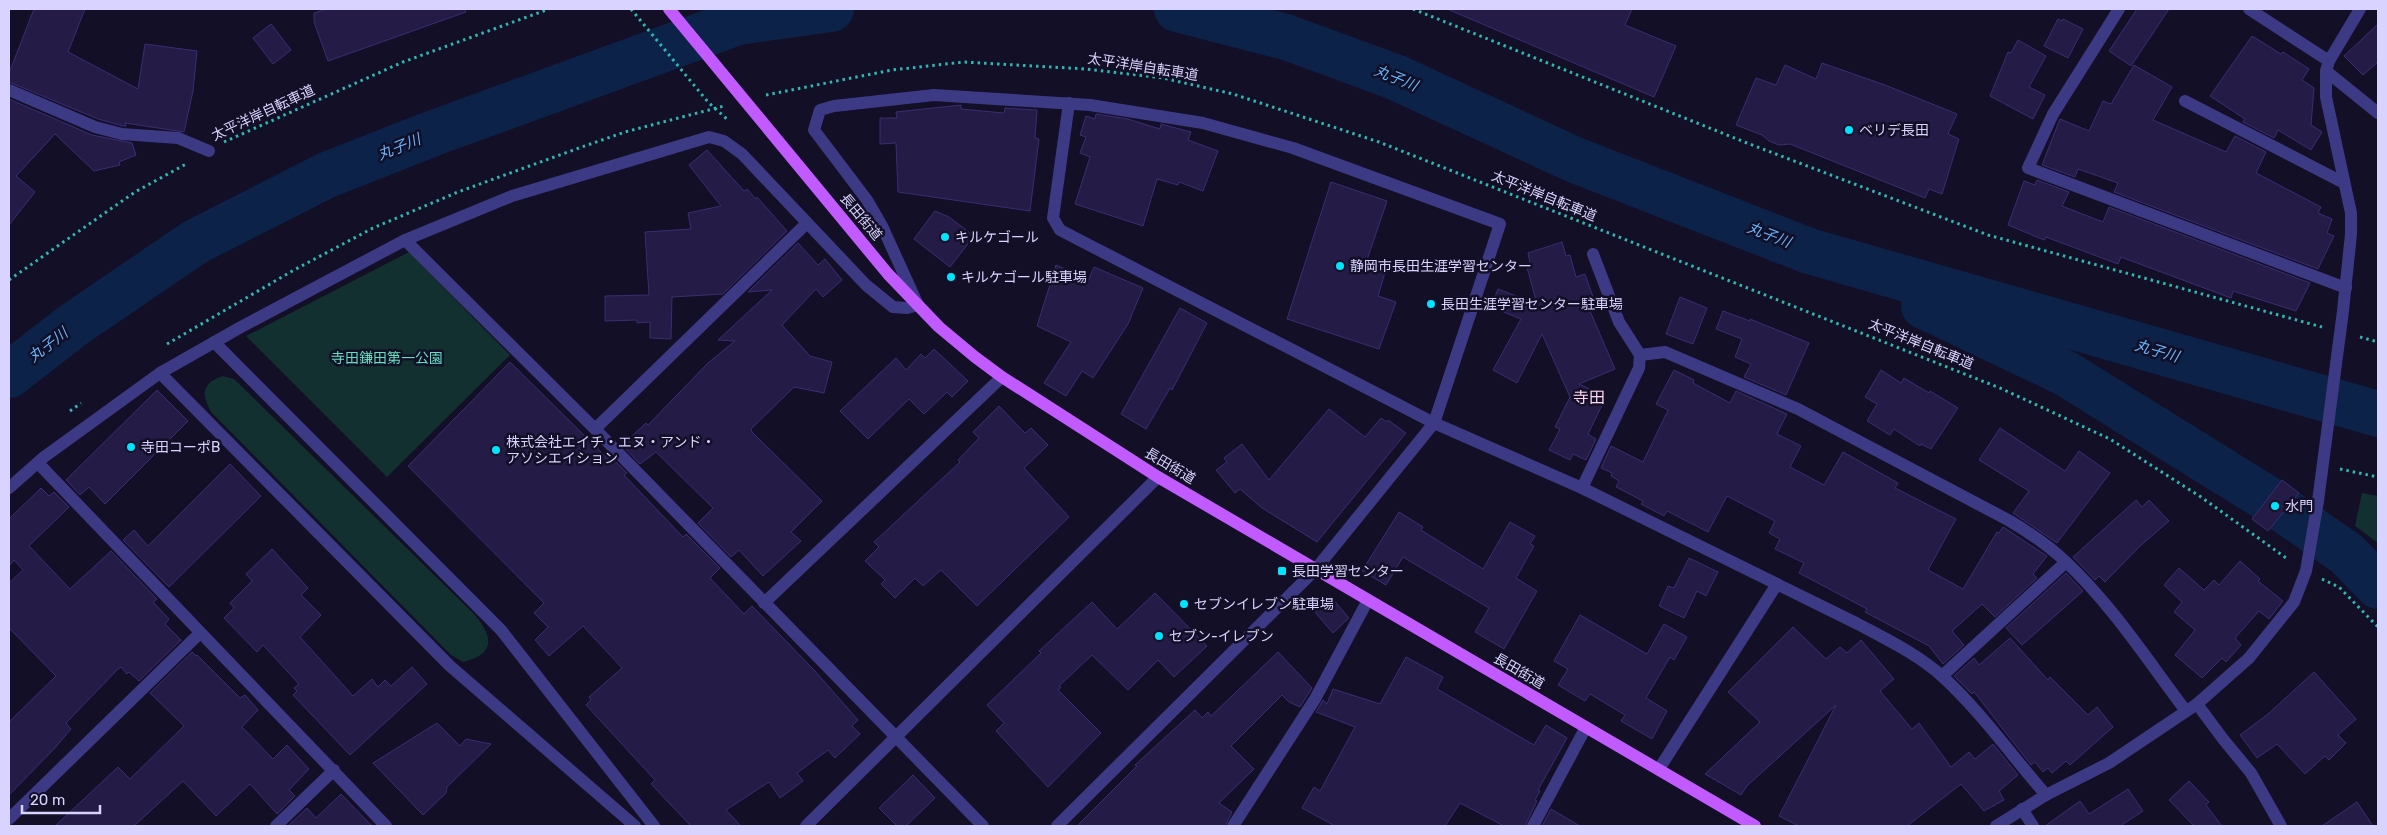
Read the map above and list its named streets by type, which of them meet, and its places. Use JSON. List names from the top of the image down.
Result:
{
  "streets": {
    "main road": ["長田街道"],
    "path": ["太平洋岸自転車道"]
  },
  "crossings": [
    ["太平洋岸自転車道", "長田街道"]
  ],
  "districts": ["寺田"],
  "water": ["丸子川"],
  "parks": ["寺田鎌田第一公園"],
  "places": {
    "other": [
      "ベリデ長田",
      "キルケゴール",
      "静岡市長田生涯学習センター",
      "キルケゴール駐車場",
      "長田生涯学習センター駐車場",
      "寺田コーポB",
      "株式会社エイチ・エヌ・アンド・ アソシエイション",
      "水門",
      "セブンイレブン駐車場",
      "セブン-イレブン"
    ],
    "transit": ["長田学習センター"]
  },
  "scale_bar": "20 m"
}
